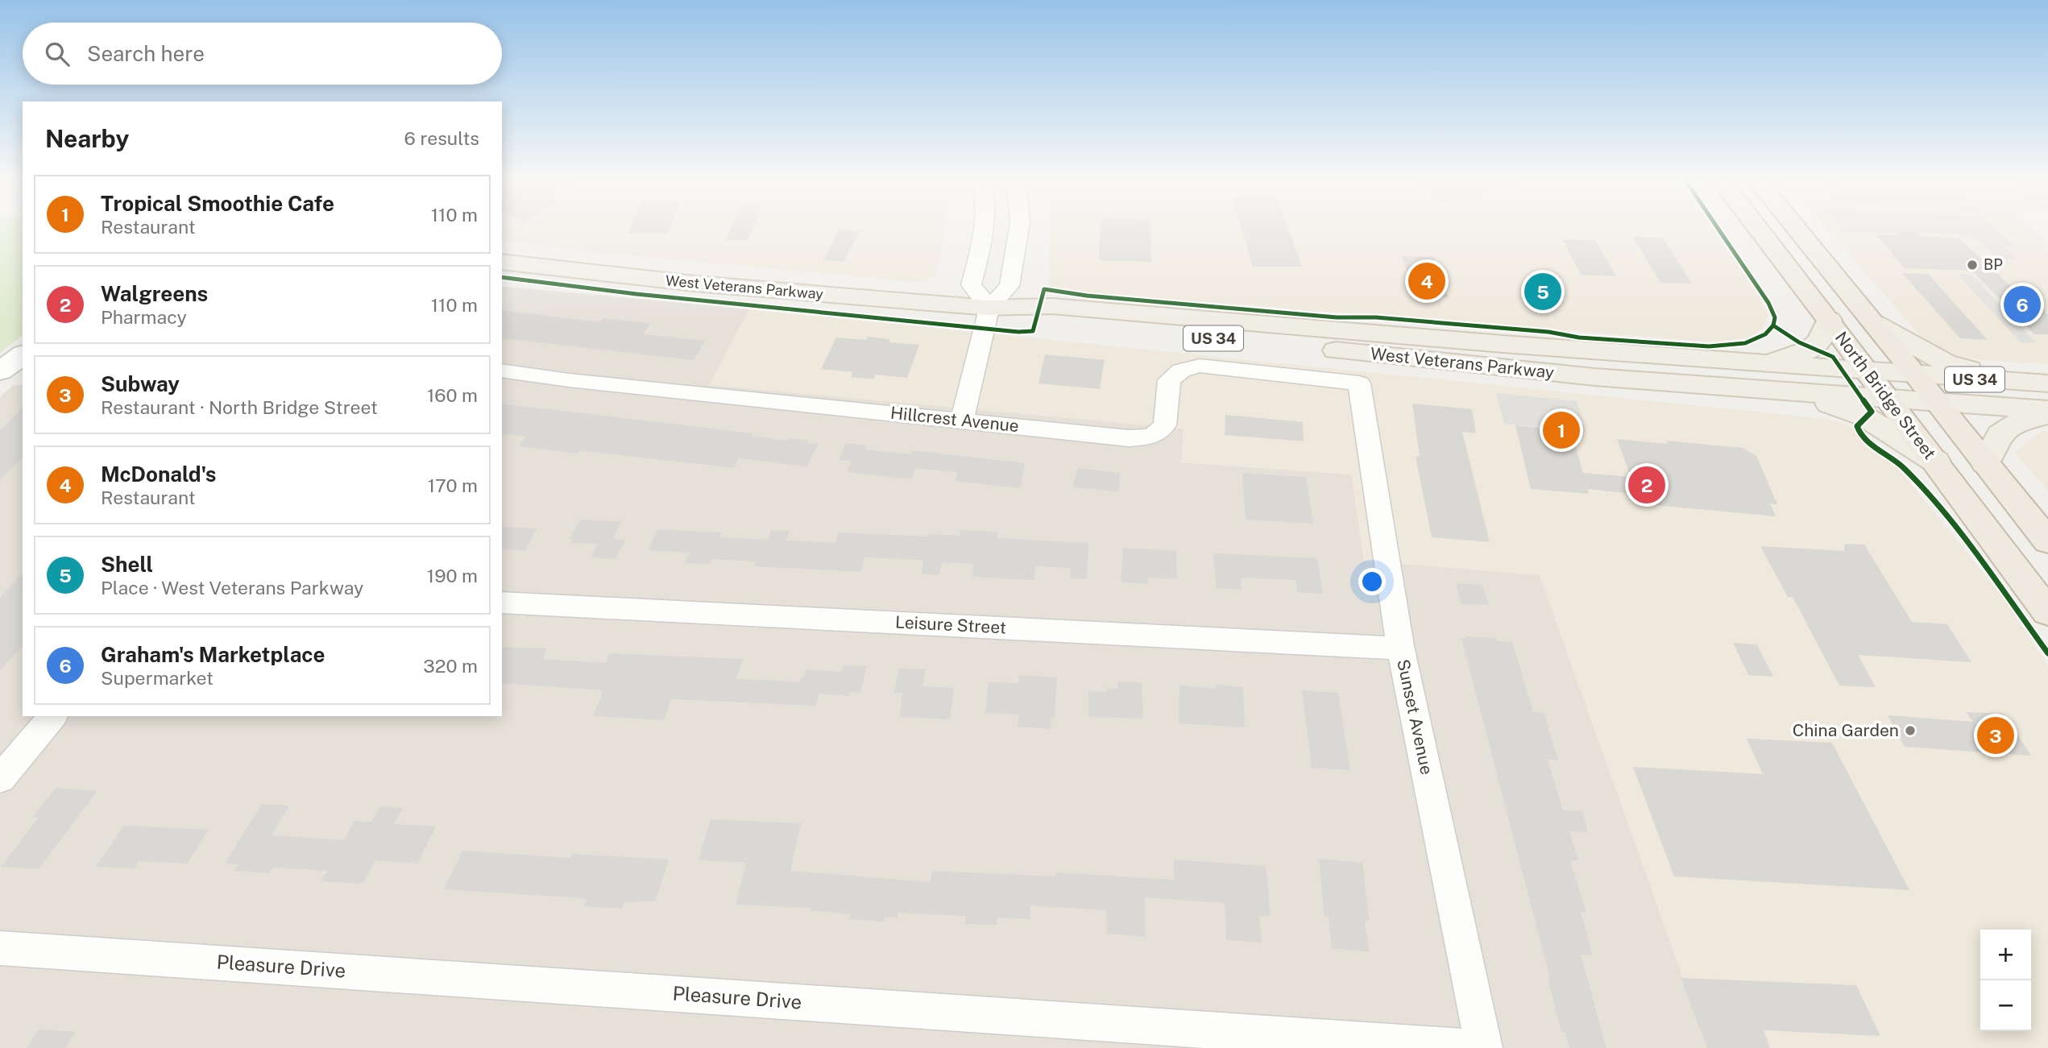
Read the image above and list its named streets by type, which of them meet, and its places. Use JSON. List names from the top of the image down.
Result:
{
  "streets": {
    "highway": ["North Bridge Street"],
    "main road": ["West Veterans Parkway", "US 34"],
    "street": [
      "Hillcrest Avenue",
      "Leisure Street",
      "Sunset Avenue",
      "Pleasure Drive"
    ]
  },
  "crossings": [
    ["West Veterans Parkway", "US 34"],
    ["West Veterans Parkway", "North Bridge Street"],
    ["US 34", "North Bridge Street"],
    ["Hillcrest Avenue", "Sunset Avenue"],
    ["Leisure Street", "Sunset Avenue"]
  ],
  "places": ["BP", "China Garden"],
  "page": {
    "search": "Search here",
    "heading": ["Nearby", "6 results"],
    "list": [
      {
        "mark": "1",
        "name": "Tropical Smoothie Cafe",
        "note": "Restaurant",
        "value": "110 m"
      },
      {
        "mark": "2",
        "name": "Walgreens",
        "note": "Pharmacy",
        "value": "110 m"
      },
      {
        "mark": "3",
        "name": "Subway",
        "note": "Restaurant · North Bridge Street",
        "value": "160 m"
      },
      {
        "mark": "4",
        "name": "McDonald's",
        "note": "Restaurant",
        "value": "170 m"
      },
      {
        "mark": "5",
        "name": "Shell",
        "note": "Place · West Veterans Parkway",
        "value": "190 m"
      },
      {
        "mark": "6",
        "name": "Graham's Marketplace",
        "note": "Supermarket",
        "value": "320 m"
      }
    ],
    "pins": [
      "4",
      "5",
      "6",
      "1",
      "2",
      "3"
    ],
    "map_buttons": ["+", "−"]
  }
}
